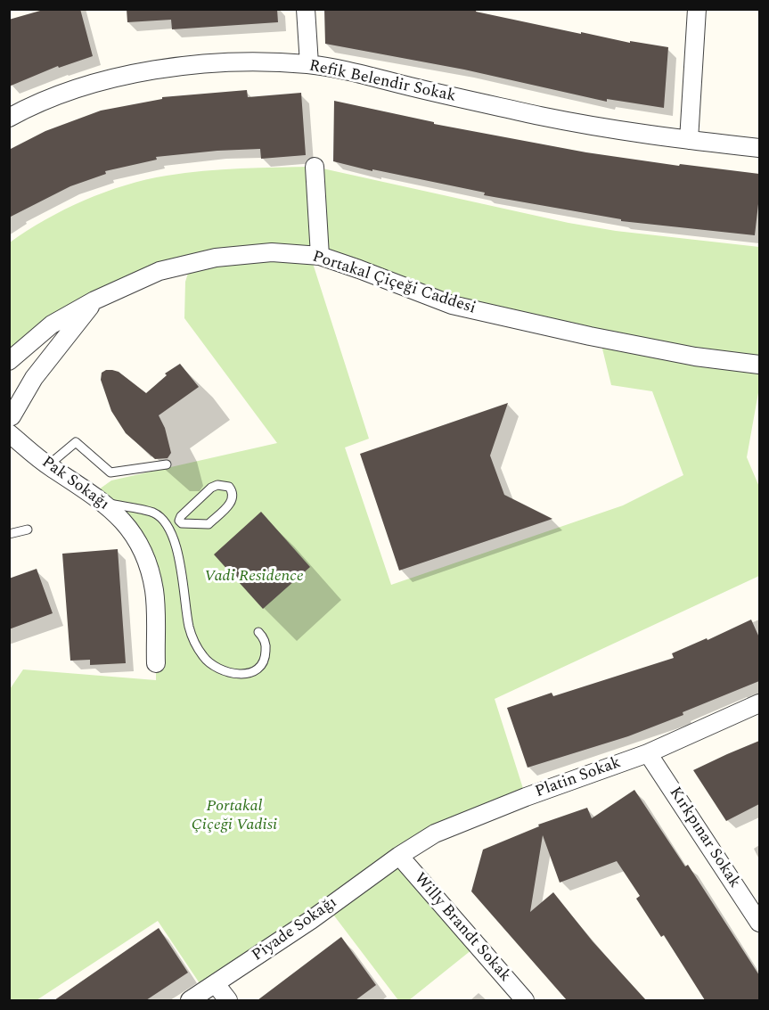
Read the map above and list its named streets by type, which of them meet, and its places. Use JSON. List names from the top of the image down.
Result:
{
  "streets": {
    "street": [
      "Refik Belendir Sokak",
      "Portakal Çiçeği Caddesi",
      "Pak Sokağı",
      "Platin Sokak",
      "Kırkpınar Sokak",
      "Willy Brandt Sokak",
      "Piyade Sokağı"
    ]
  },
  "crossings": [
    ["Platin Sokak", "Kırkpınar Sokak"],
    ["Platin Sokak", "Willy Brandt Sokak"],
    ["Platin Sokak", "Piyade Sokağı"],
    ["Willy Brandt Sokak", "Piyade Sokağı"]
  ],
  "parks": ["Vadi Residence", "Portakal Çiçeği Vadisi"]
}
